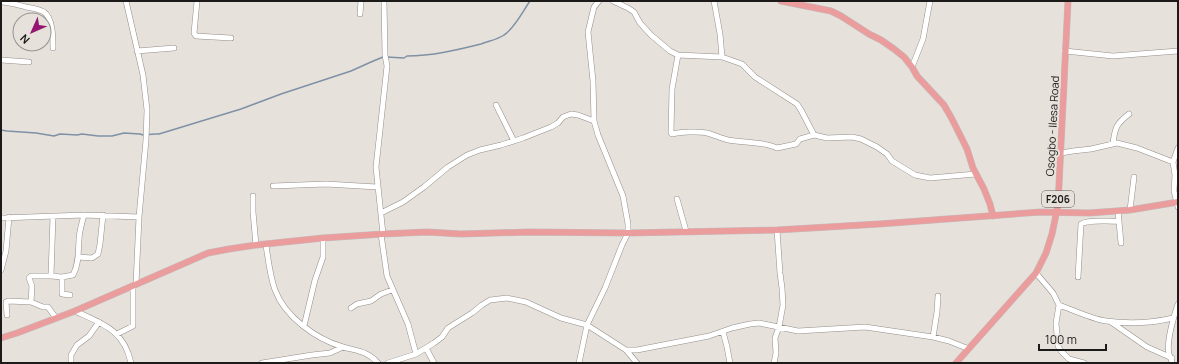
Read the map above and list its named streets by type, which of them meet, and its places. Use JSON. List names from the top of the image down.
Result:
{
  "streets": {
    "main road": ["Osogbo - Ilesa Road", "F206"]
  },
  "scale_bar": "100 m",
  "north": "bottom left"
}
